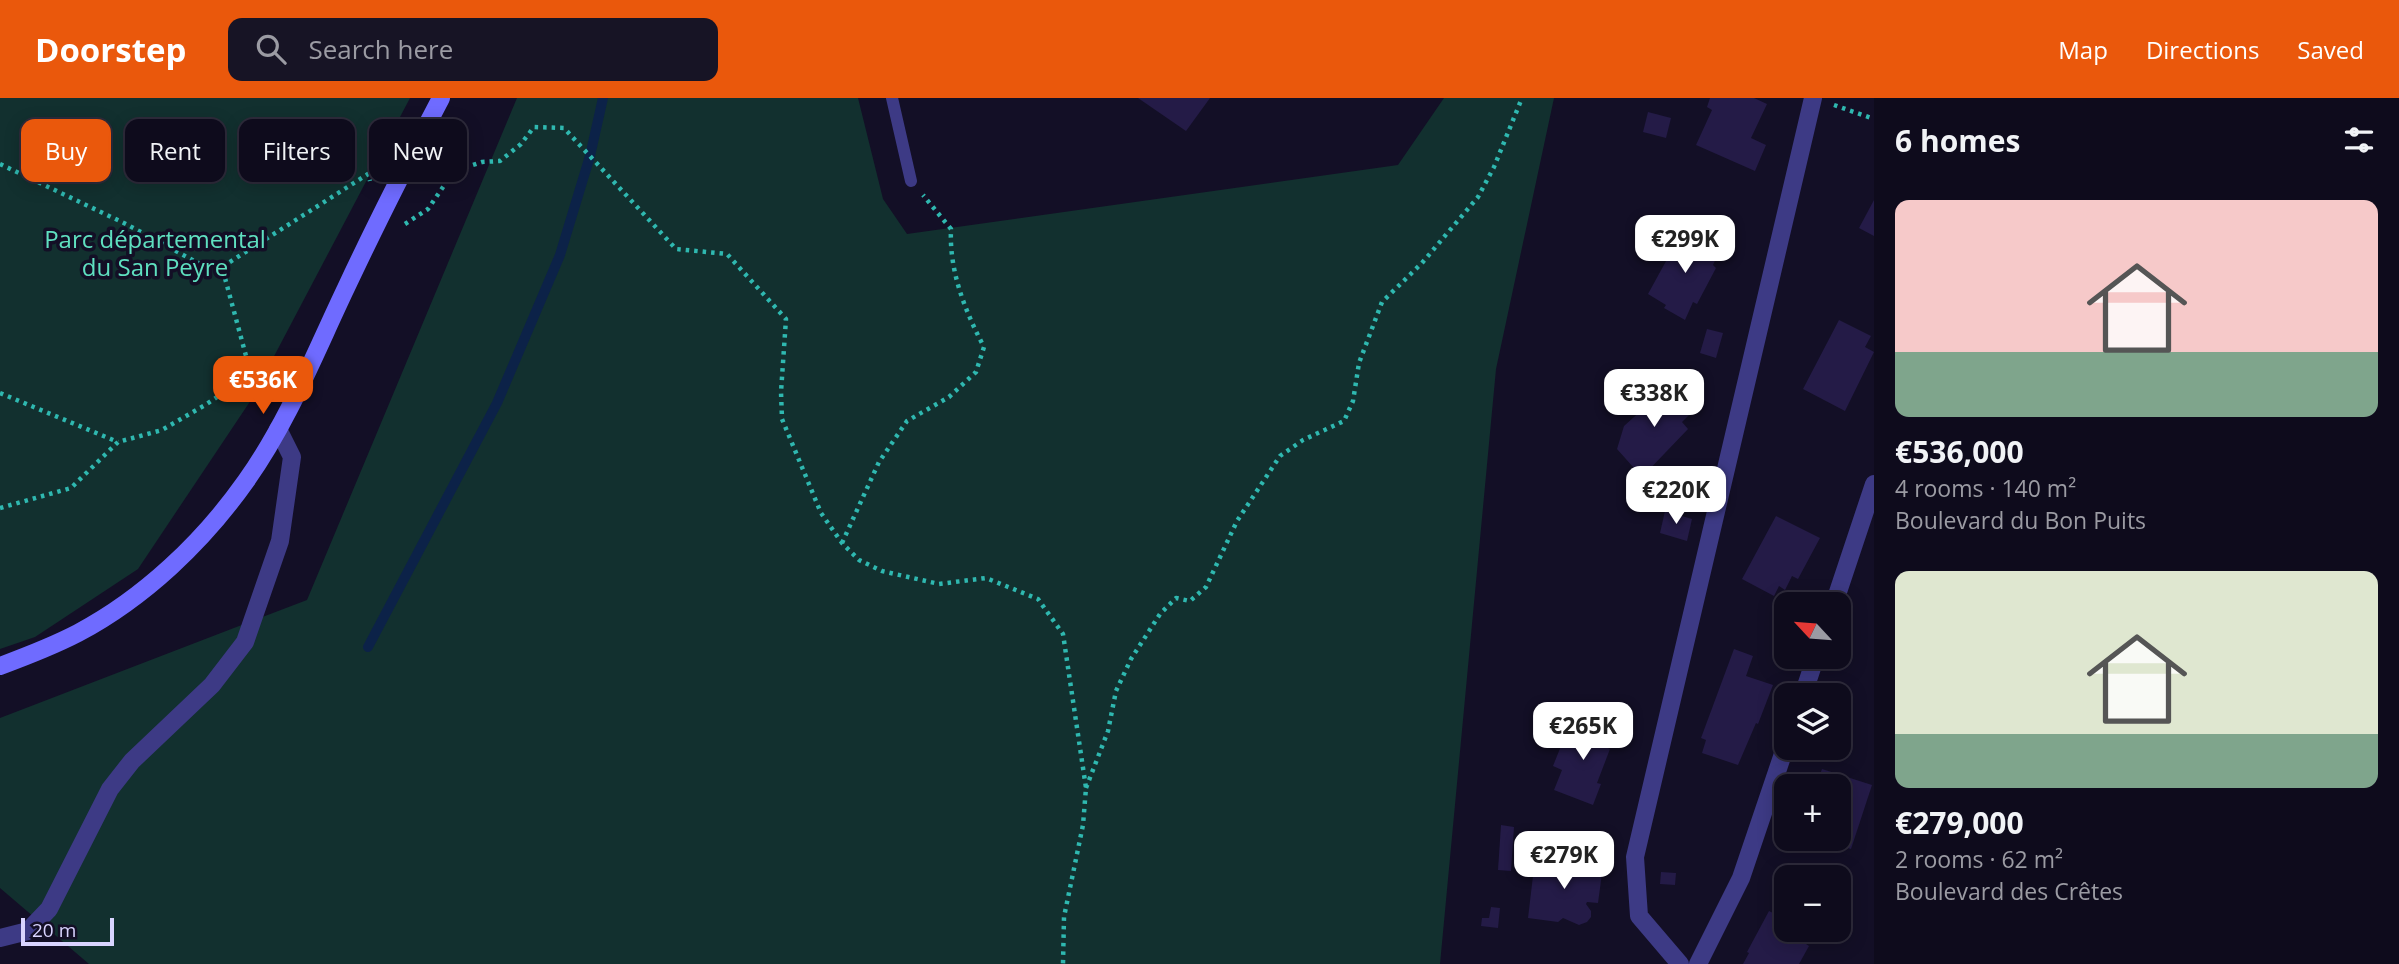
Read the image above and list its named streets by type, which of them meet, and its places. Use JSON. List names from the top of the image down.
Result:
{
  "parks": ["Parc départemental du San Peyre"],
  "scale_bar": "20 m",
  "north": "top left",
  "page": {
    "header": "Doorstep",
    "search": "Search here",
    "nav": ["Map", "Directions", "Saved"],
    "heading": "6 homes",
    "chip": [
      "Buy",
      "Rent",
      "Filters",
      "New"
    ],
    "list": [
      {
        "name": "€536,000",
        "note": "4 rooms · 140 m² · Boulevard du Bon Puits"
      },
      {
        "name": "€279,000",
        "note": "2 rooms · 62 m² · Boulevard des Crêtes"
      }
    ],
    "price": [
      "€299K",
      "€536K",
      "€338K",
      "€220K",
      "€265K",
      "€279K"
    ],
    "map_buttons": ["+", "−"],
    "scale": "20 m"
  }
}
